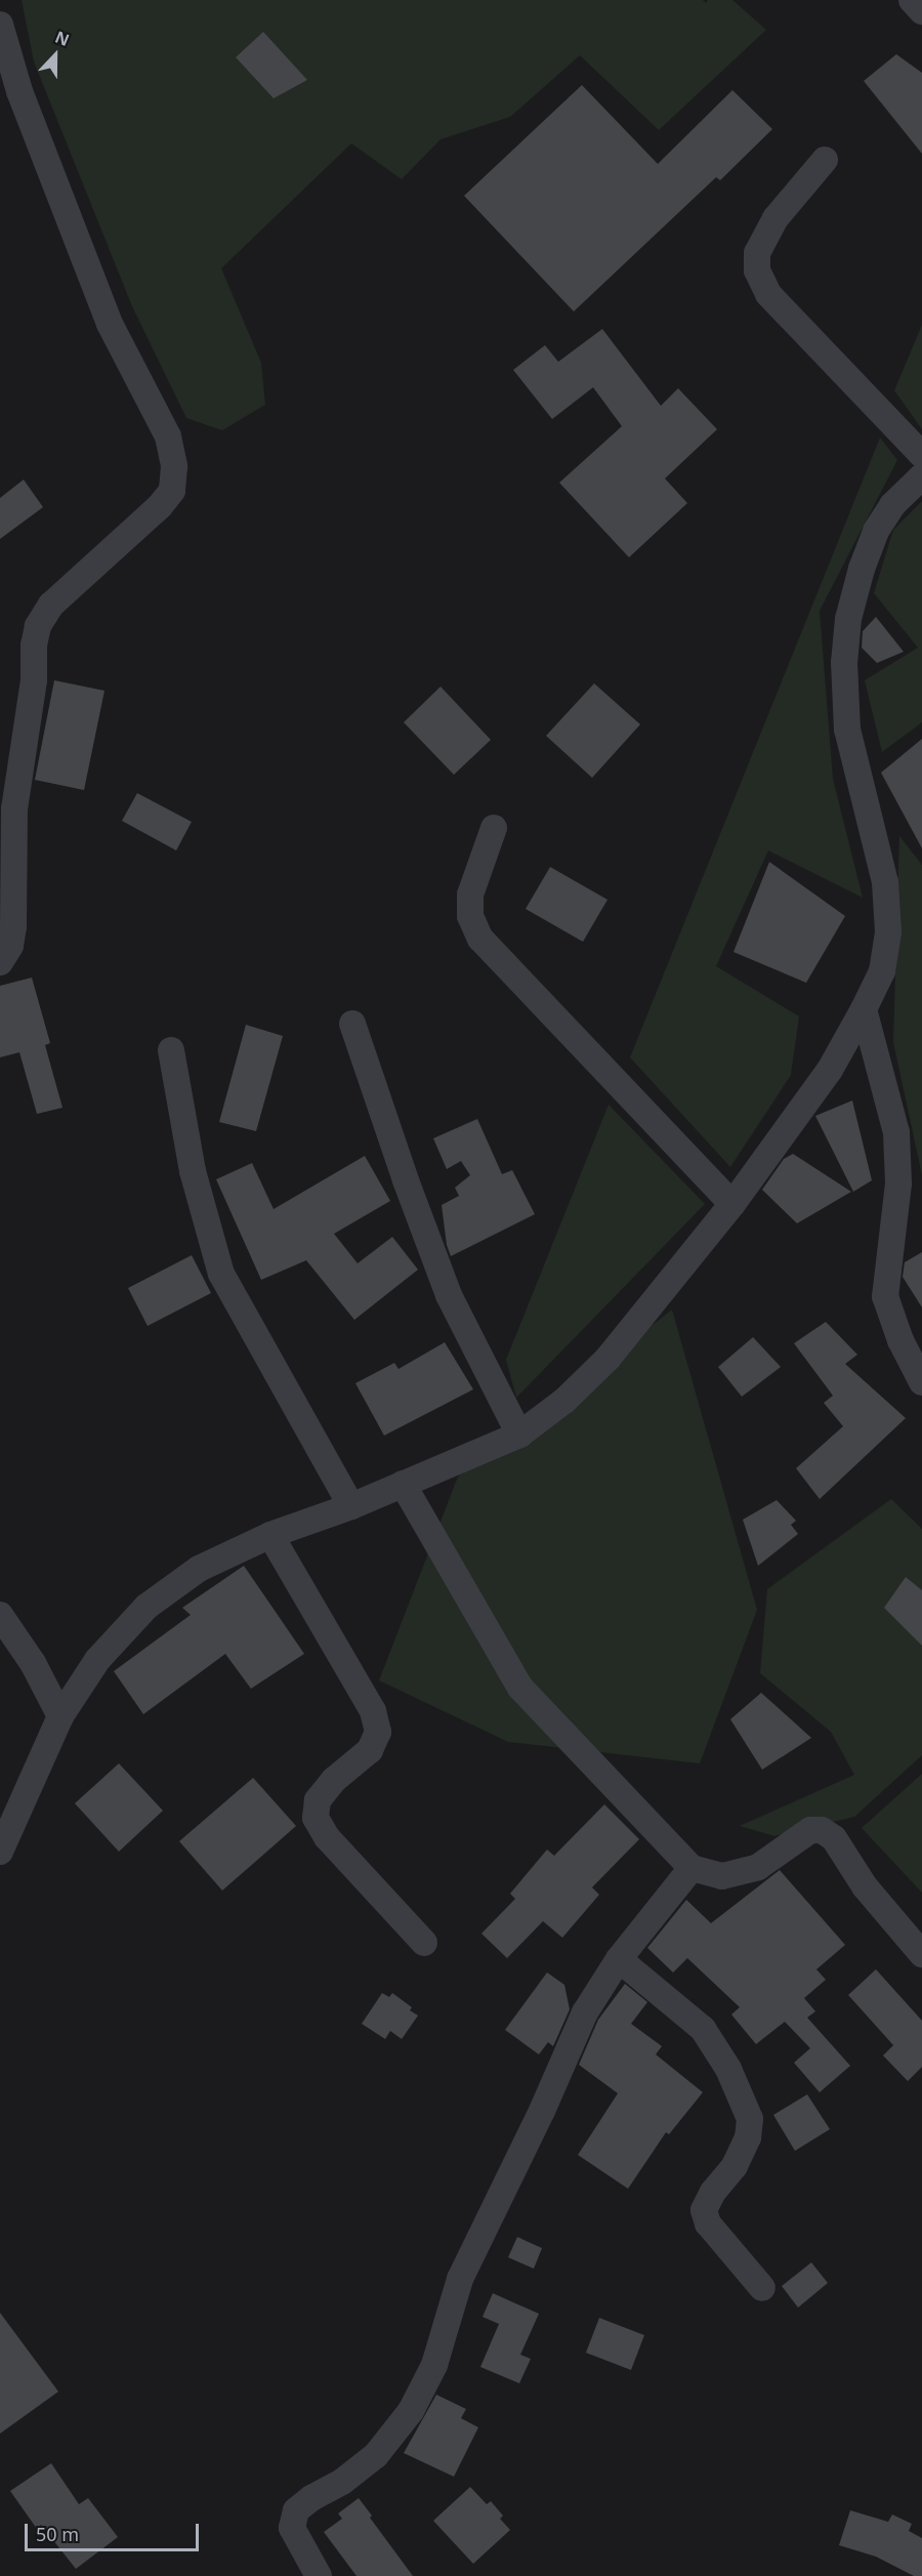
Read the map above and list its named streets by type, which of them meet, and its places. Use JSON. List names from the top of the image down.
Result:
{
  "scale_bar": "50 m",
  "north": "top"
}
